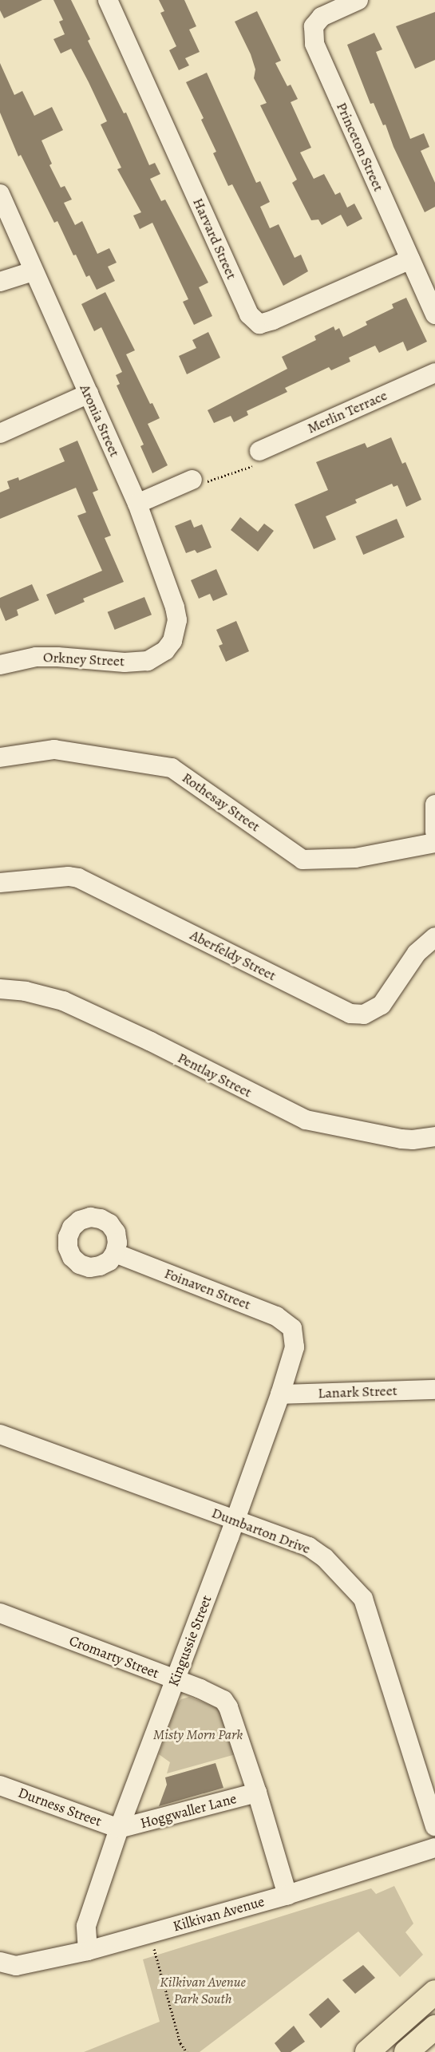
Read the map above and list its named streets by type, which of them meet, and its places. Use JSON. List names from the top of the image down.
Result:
{
  "streets": {
    "street": [
      "Princeton Street",
      "Harvard Street",
      "Merlin Terrace",
      "Aronia Street",
      "Orkney Street",
      "Rothesay Street",
      "Aberfeldy Street",
      "Pentlay Street",
      "Foinaven Street",
      "Lanark Street",
      "Dumbarton Drive",
      "Kingussie Street",
      "Cromarty Street",
      "Durness Street",
      "Hoggwaller Lane",
      "Kilkivan Avenue"
    ]
  },
  "crossings": [
    ["Princeton Street", "Harvard Street"],
    ["Aronia Street", "Orkney Street"],
    ["Foinaven Street", "Kingussie Street"],
    ["Lanark Street", "Kingussie Street"],
    ["Dumbarton Drive", "Kingussie Street"],
    ["Kingussie Street", "Cromarty Street"],
    ["Kingussie Street", "Durness Street"],
    ["Kingussie Street", "Hoggwaller Lane"],
    ["Kingussie Street", "Kilkivan Avenue"],
    ["Cromarty Street", "Hoggwaller Lane"],
    ["Cromarty Street", "Kilkivan Avenue"],
    ["Durness Street", "Hoggwaller Lane"]
  ],
  "parks": ["Misty Morn Park", "Kilkivan Avenue Park South"]
}
